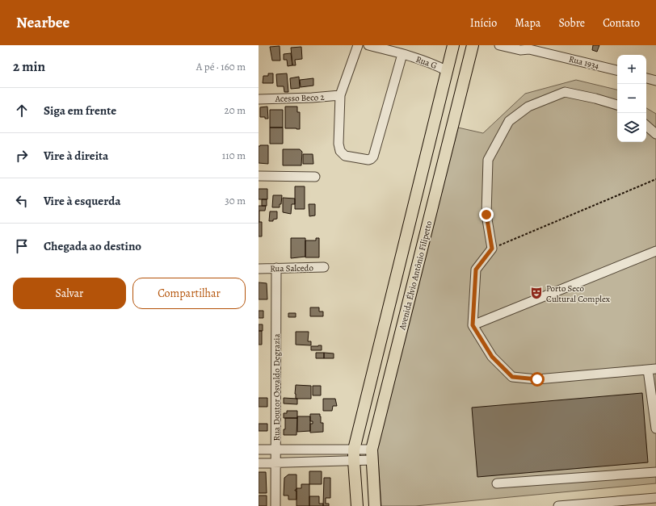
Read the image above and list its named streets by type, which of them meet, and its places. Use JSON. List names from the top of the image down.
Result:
{
  "streets": {
    "main road": ["Avenida Élvio Antônio Filipetto"],
    "street": [
      "Rua G",
      "Rua 1934",
      "Acesso Beco 2",
      "Rua Salcedo",
      "Rua Doutor Osvaldo Degrazia"
    ]
  },
  "crossings": [
    ["Rua G", "Avenida Élvio Antônio Filipetto"],
    ["Rua Salcedo", "Rua Doutor Osvaldo Degrazia"]
  ],
  "places": {
    "theatre": ["Porto Seco Cultural Complex"]
  },
  "page": {
    "header": "Nearbee",
    "nav": [
      "Início",
      "Mapa",
      "Sobre",
      "Contato"
    ],
    "heading": ["2 min", "A pé · 160 m"],
    "map_buttons": ["+", "−"],
    "list": [
      ["Siga em frente", "20 m"],
      ["Vire à direita", "110 m"],
      ["Vire à esquerda", "30 m"],
      "Chegada ao destino"
    ],
    "buttons": ["Salvar", "Compartilhar"]
  }
}
